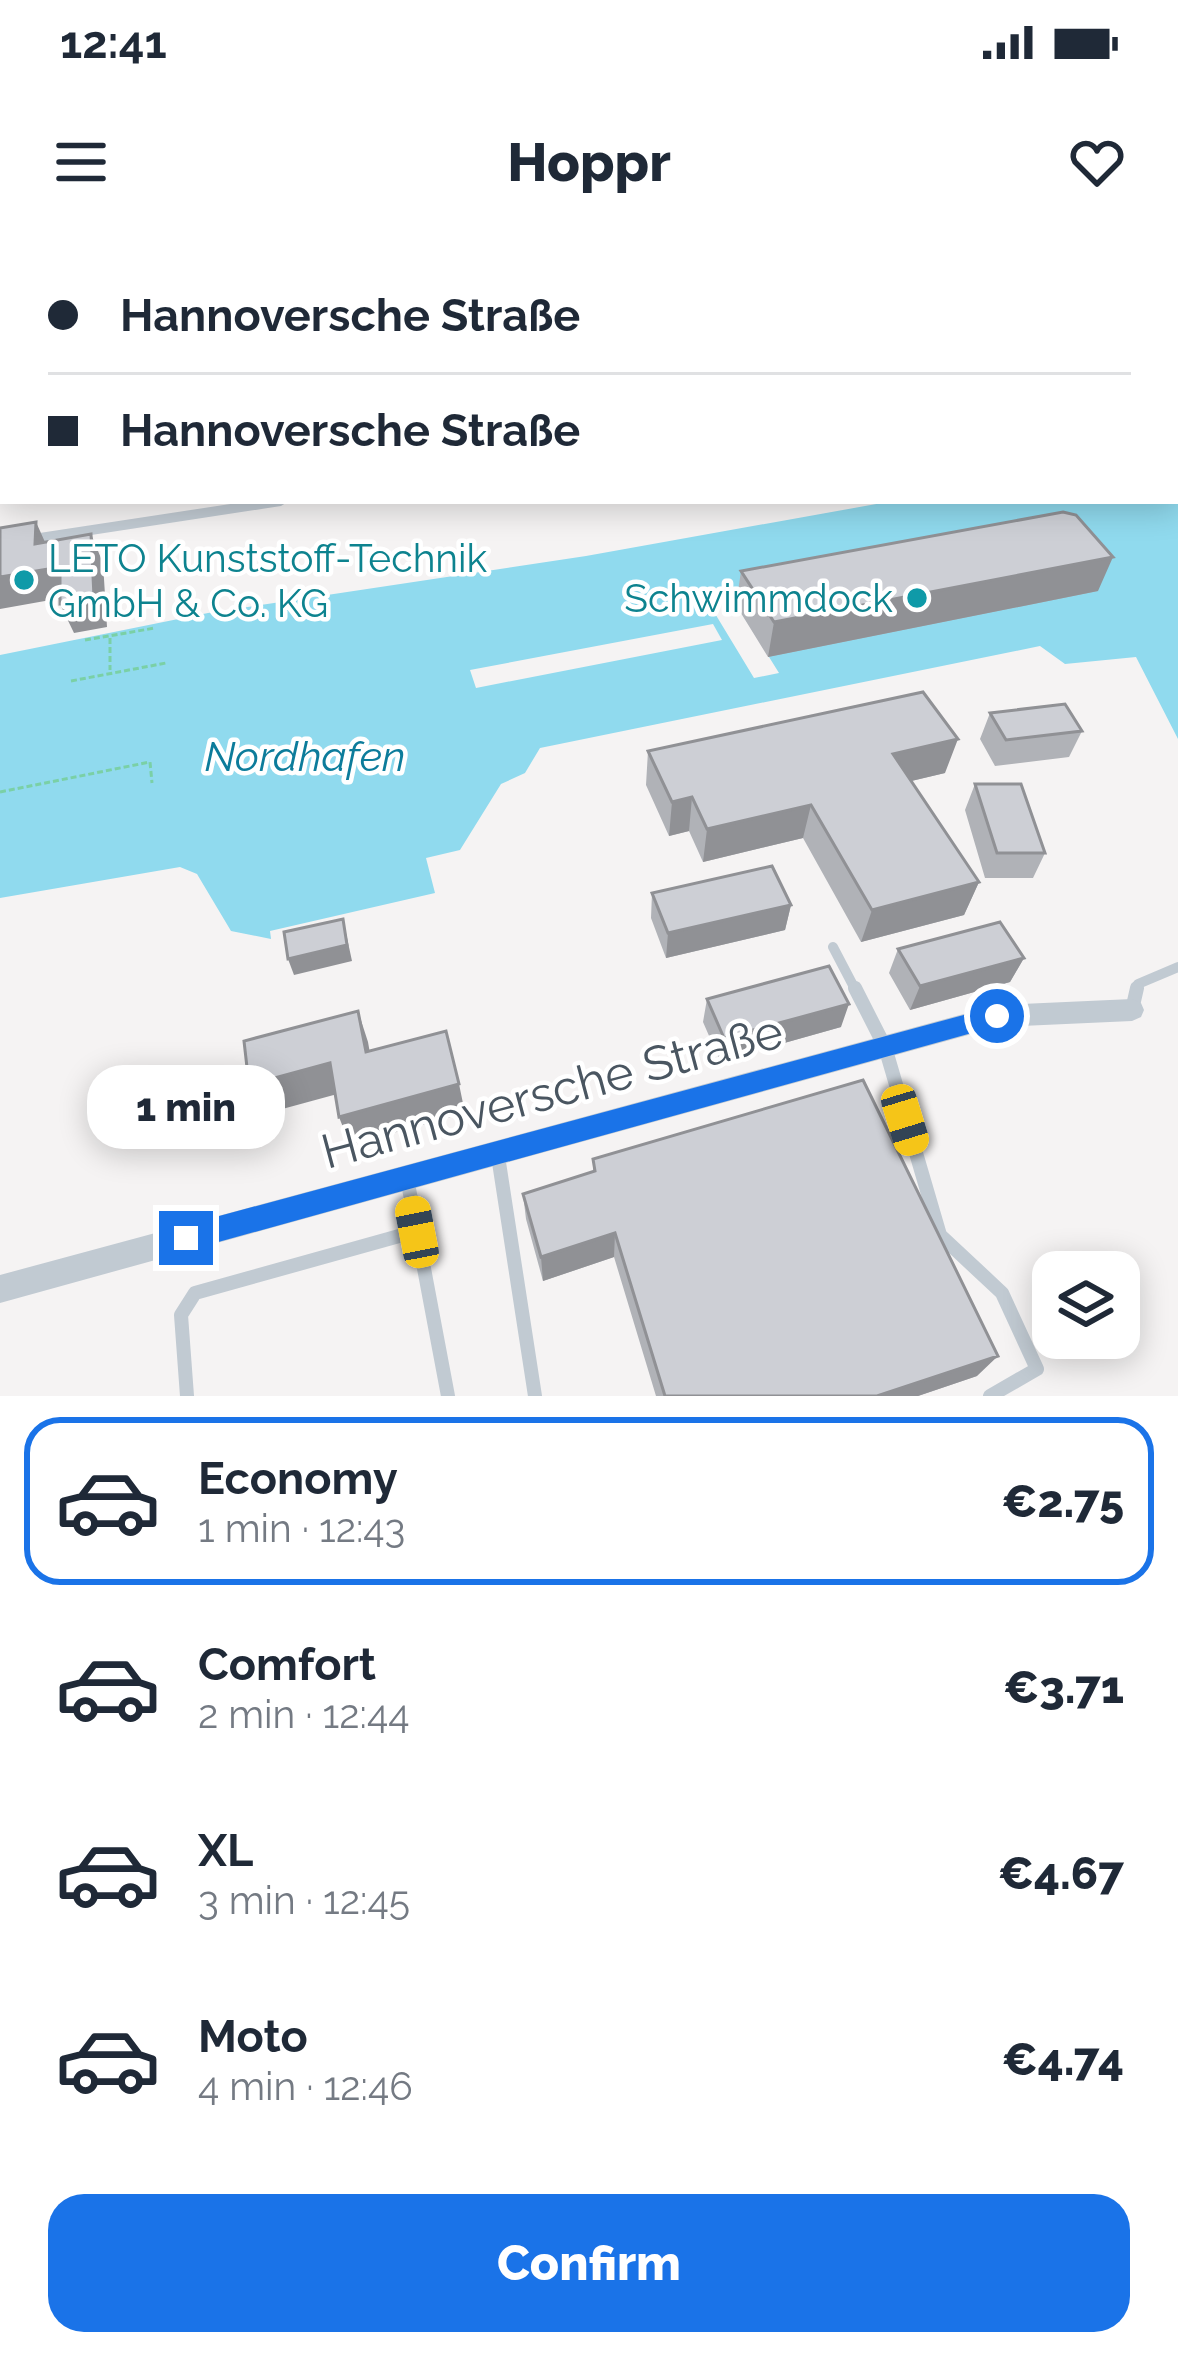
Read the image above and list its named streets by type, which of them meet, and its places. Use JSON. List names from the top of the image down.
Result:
{
  "streets": {
    "street": ["Hannoversche Straße"]
  },
  "water": ["Nordhafen"],
  "places": ["LETO Kunststoff-Technik GmbH & Co. KG", "Schwimmdock"],
  "page": {
    "status": "12:41",
    "header": "Hoppr",
    "banner": ["Hannoversche Straße", "Hannoversche Straße"],
    "bubble": "1 min",
    "list": [
      {
        "name": "Economy",
        "note": "1 min · 12:43",
        "value": "€2.75"
      },
      {
        "name": "Comfort",
        "note": "2 min · 12:44",
        "value": "€3.71"
      },
      {
        "name": "XL",
        "note": "3 min · 12:45",
        "value": "€4.67"
      },
      {
        "name": "Moto",
        "note": "4 min · 12:46",
        "value": "€4.74"
      }
    ],
    "buttons": "Confirm"
  }
}
